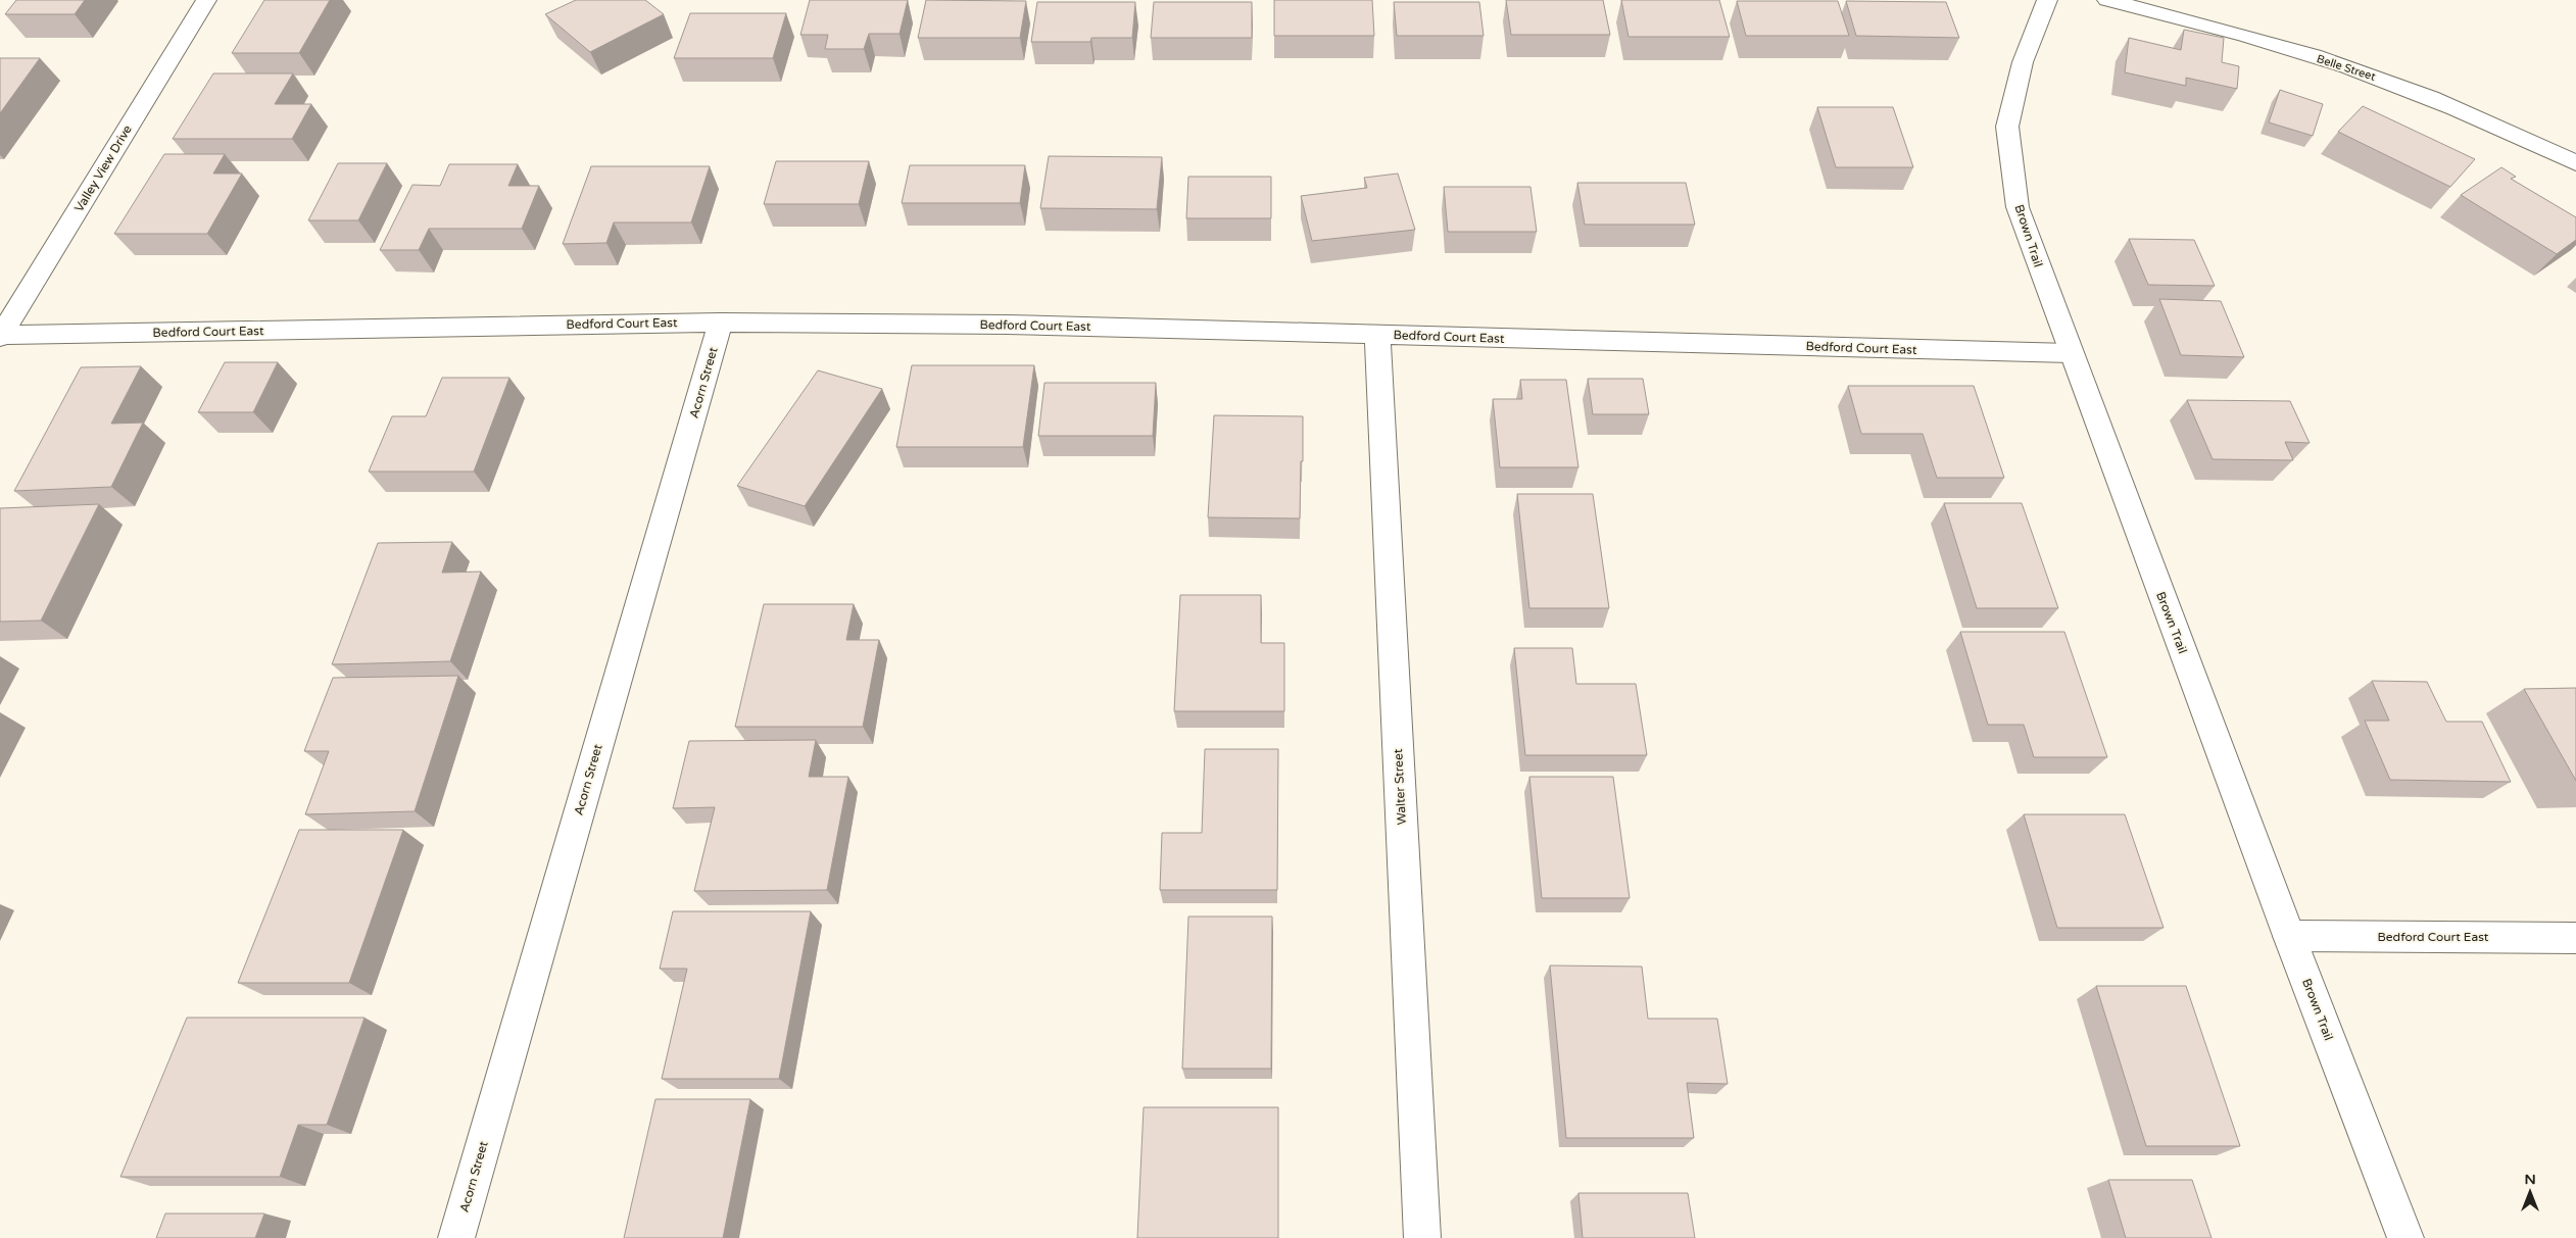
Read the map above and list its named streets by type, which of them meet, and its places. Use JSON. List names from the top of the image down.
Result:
{
  "streets": {
    "street": [
      "Belle Street",
      "Valley View Drive",
      "Brown Trail",
      "Bedford Court East",
      "Acorn Street",
      "Walter Street"
    ]
  },
  "crossings": [
    ["Valley View Drive", "Bedford Court East"],
    ["Brown Trail", "Bedford Court East"],
    ["Bedford Court East", "Acorn Street"],
    ["Bedford Court East", "Walter Street"]
  ],
  "north": "top"
}
